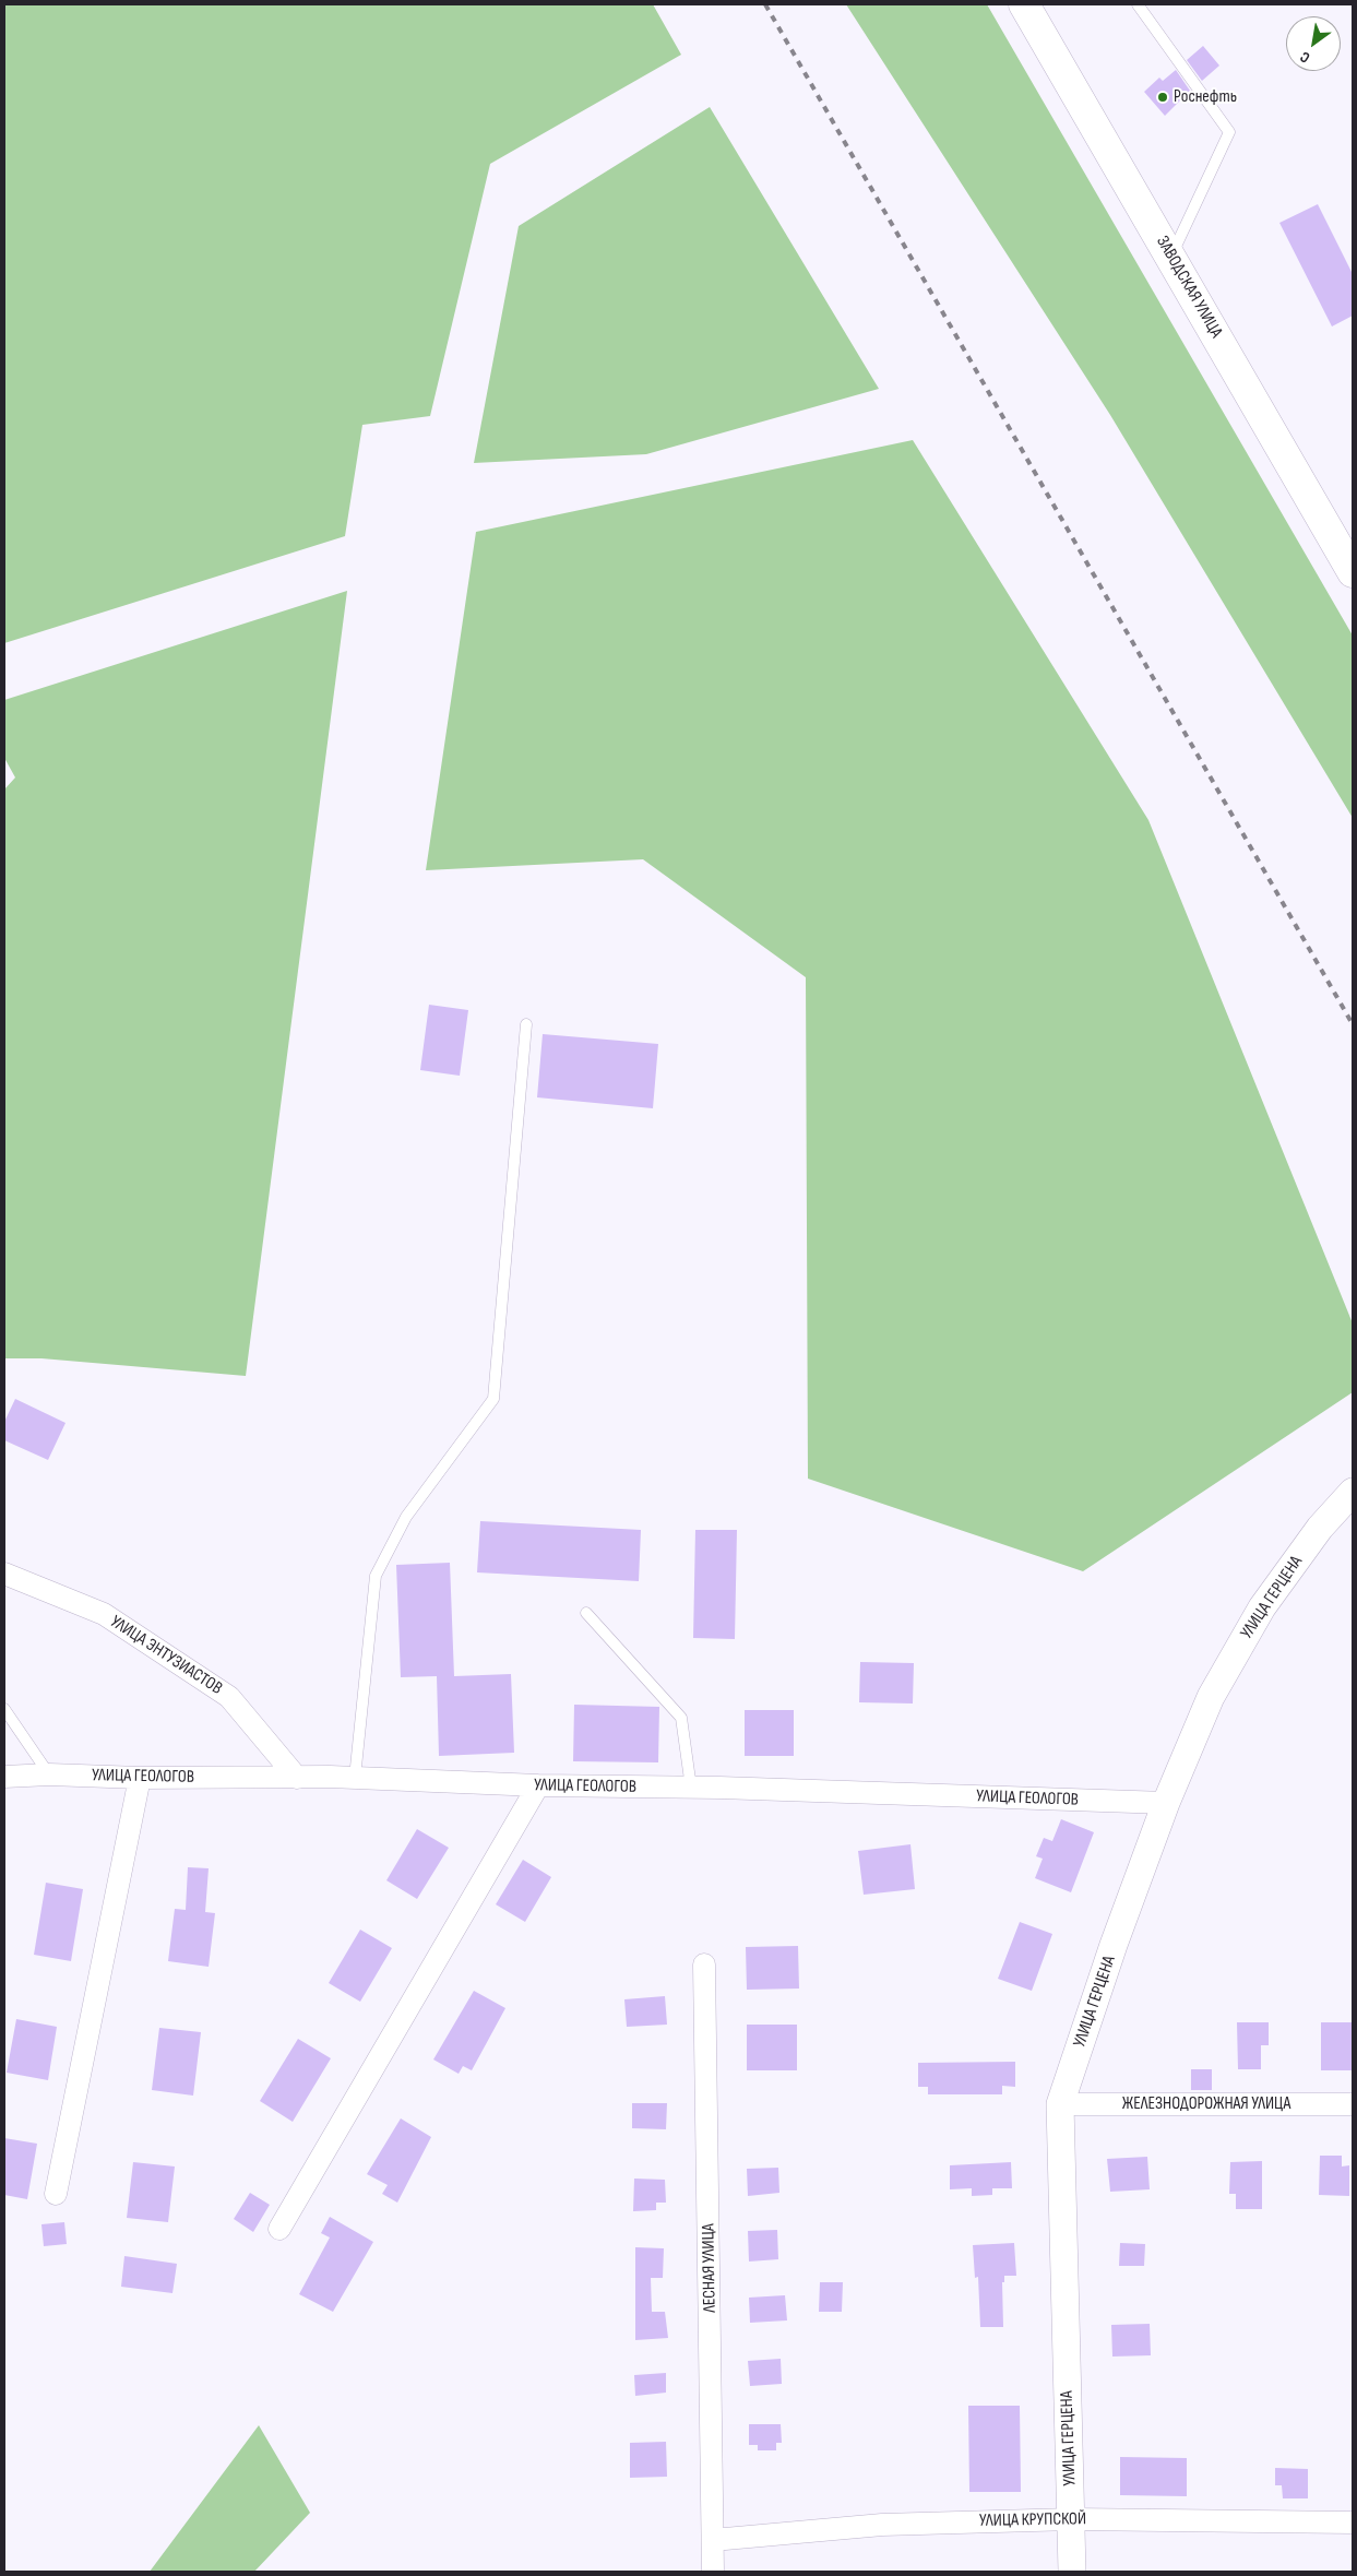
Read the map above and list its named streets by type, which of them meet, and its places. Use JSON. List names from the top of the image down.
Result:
{
  "streets": {
    "main road": ["ЗАВОДСКАЯ УЛИЦА"],
    "street": [
      "УЛИЦА ГЕРЦЕНА",
      "УЛИЦА ЭНТУЗИАСТОВ",
      "УЛИЦА ГЕОЛОГОВ",
      "ЖЕЛЕЗНОДОРОЖНАЯ УЛИЦА",
      "ЛЕСНАЯ УЛИЦА",
      "УЛИЦА КРУПСКОЙ"
    ]
  },
  "crossings": [
    ["УЛИЦА ГЕРЦЕНА", "УЛИЦА ГЕОЛОГОВ"],
    ["УЛИЦА ГЕРЦЕНА", "ЖЕЛЕЗНОДОРОЖНАЯ УЛИЦА"],
    ["УЛИЦА ГЕРЦЕНА", "УЛИЦА КРУПСКОЙ"],
    ["УЛИЦА ЭНТУЗИАСТОВ", "УЛИЦА ГЕОЛОГОВ"],
    ["ЛЕСНАЯ УЛИЦА", "УЛИЦА КРУПСКОЙ"]
  ],
  "places": ["Роснефть"],
  "north": "bottom left"
}
